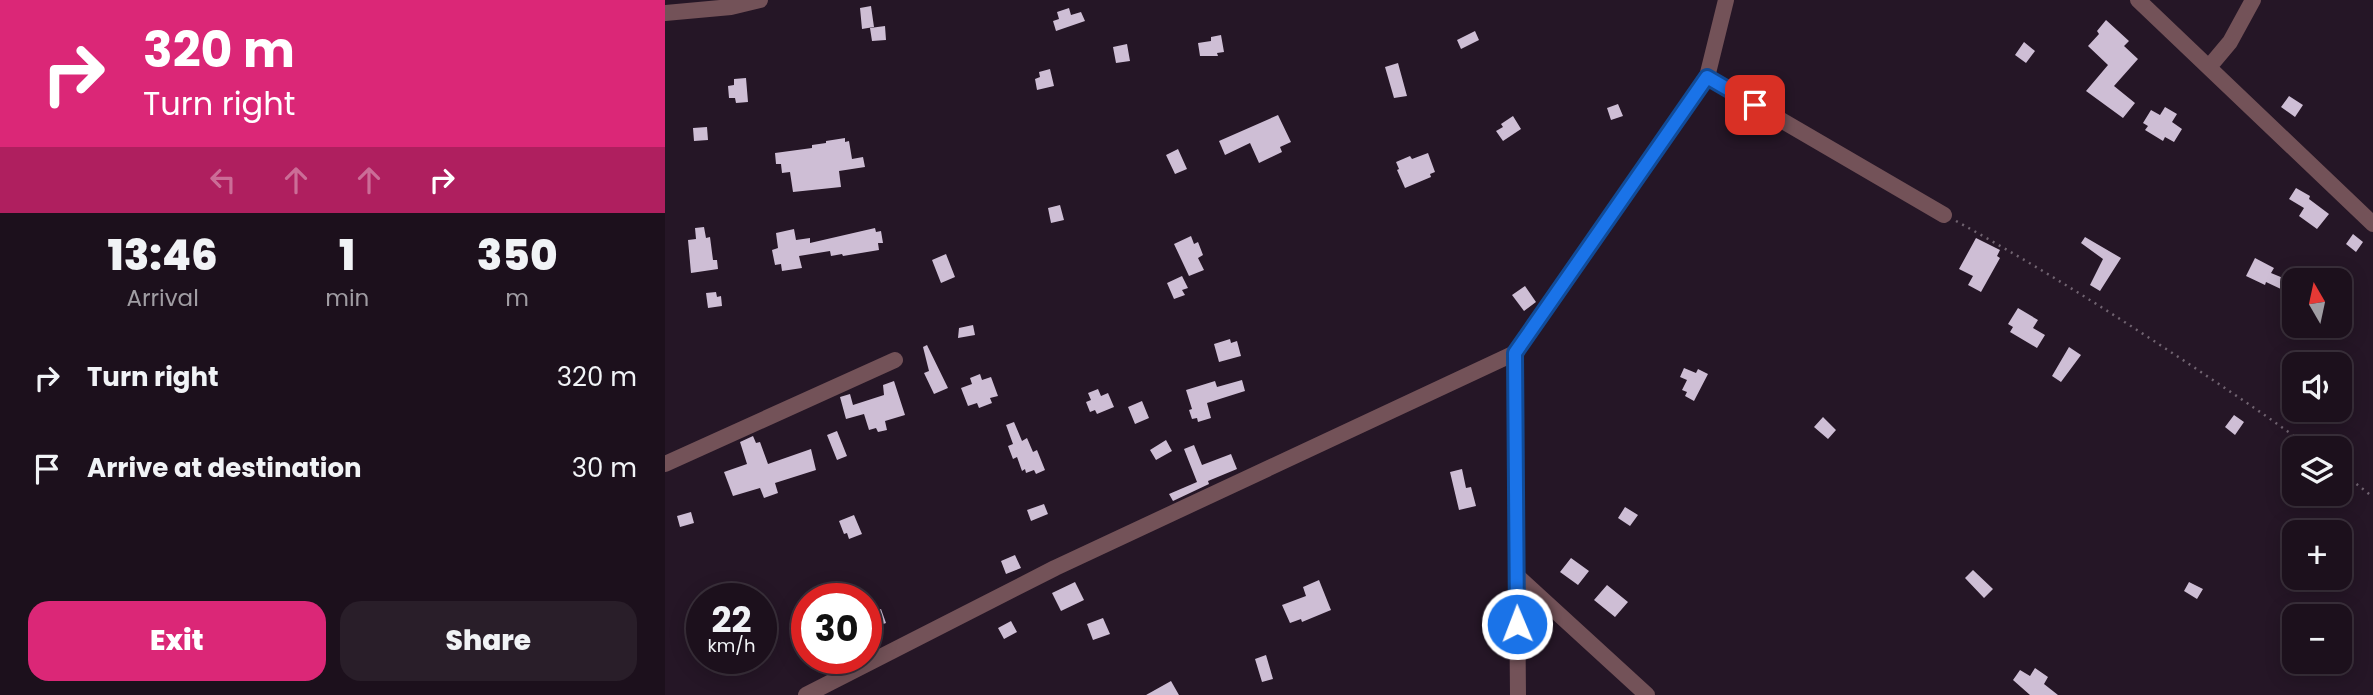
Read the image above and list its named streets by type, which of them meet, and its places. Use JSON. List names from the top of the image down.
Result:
{
  "north": "top",
  "page": {
    "turn": ["320 m", "Turn right"],
    "eta": [
      "13:46",
      "Arrival",
      "1",
      "min",
      "350",
      "m"
    ],
    "map_buttons": ["+", "−"],
    "list": [
      {
        "name": "Turn right",
        "value": "320 m"
      },
      {
        "name": "Arrive at destination",
        "value": "30 m"
      }
    ],
    "speed": "22 km/h",
    "limit": "30",
    "buttons": ["Exit", "Share"]
  }
}
